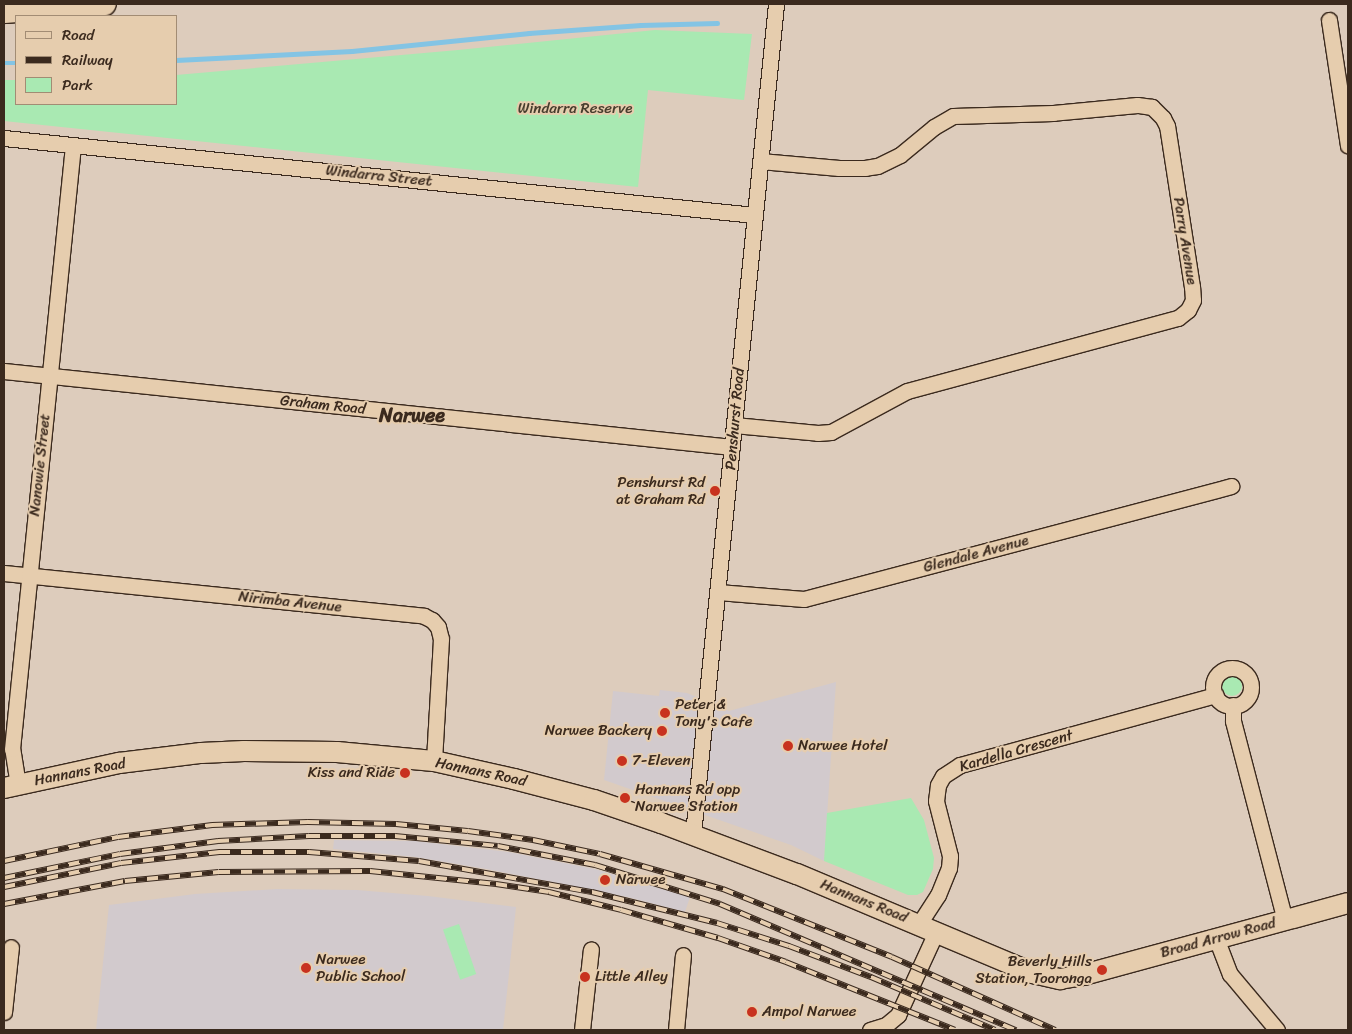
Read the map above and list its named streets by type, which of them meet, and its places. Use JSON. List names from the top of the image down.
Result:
{
  "streets": {
    "main road": ["Hannans Road", "Broad Arrow Road"],
    "street": [
      "Windarra Street",
      "Parry Avenue",
      "Graham Road",
      "Penshurst Road",
      "Nanowie Street",
      "Glendale Avenue",
      "Nirimba Avenue",
      "Kardella Crescent"
    ]
  },
  "crossings": [
    ["Windarra Street", "Penshurst Road"],
    ["Windarra Street", "Nanowie Street"],
    ["Parry Avenue", "Penshurst Road"],
    ["Graham Road", "Penshurst Road"],
    ["Graham Road", "Nanowie Street"],
    ["Penshurst Road", "Glendale Avenue"],
    ["Penshurst Road", "Hannans Road"],
    ["Nanowie Street", "Nirimba Avenue"],
    ["Nanowie Street", "Hannans Road"],
    ["Nirimba Avenue", "Hannans Road"],
    ["Kardella Crescent", "Hannans Road"],
    ["Hannans Road", "Broad Arrow Road"]
  ],
  "districts": ["Narwee"],
  "parks": ["Windarra Reserve"],
  "places": [
    "Penshurst Rd at Graham Rd",
    "Peter & Tony's Cafe",
    "Narwee Backery",
    "Narwee Hotel",
    "7-Eleven",
    "Kiss and Ride",
    "Hannans Rd opp Narwee Station",
    "Narwee",
    "Narwee Public School",
    "Beverly Hills Station, Tooronga",
    "Little Alley",
    "Ampol Narwee"
  ],
  "legend": ["Road", "Railway", "Park"]
}
